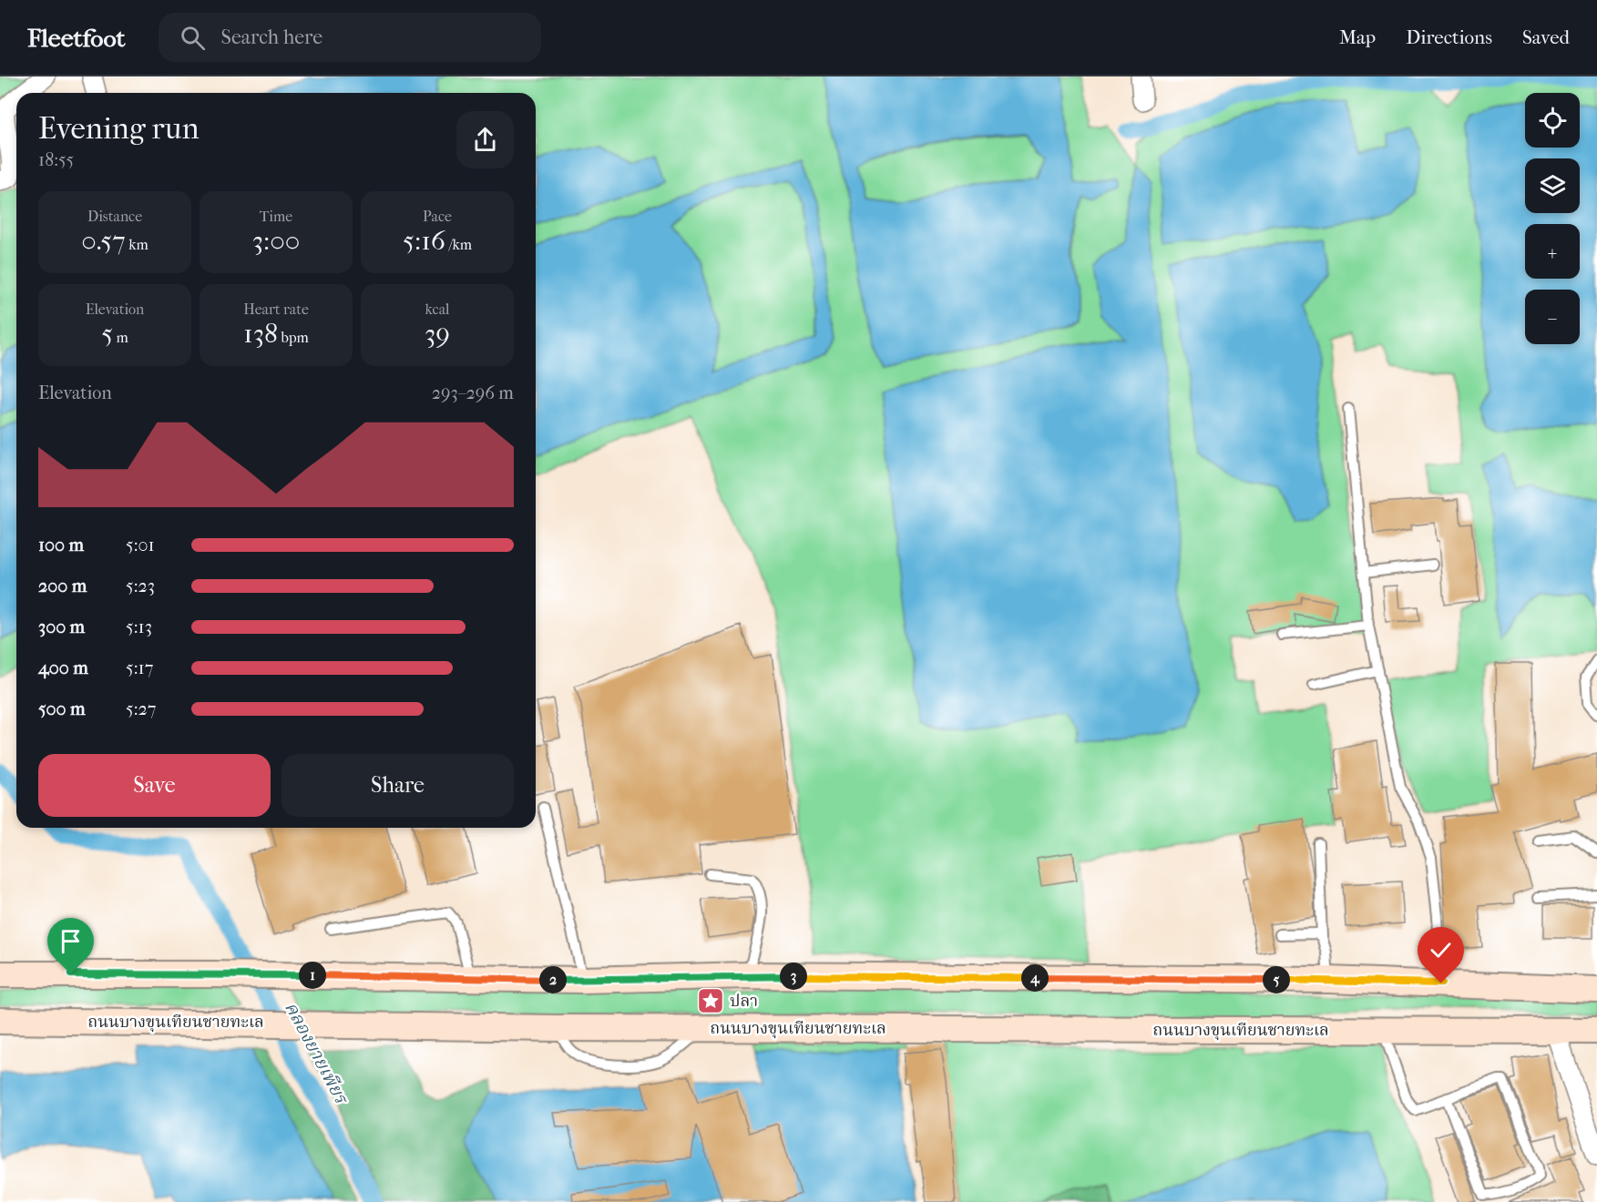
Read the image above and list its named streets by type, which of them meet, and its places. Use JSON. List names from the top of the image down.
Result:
{
  "streets": {
    "main road": ["ถนนบางขุนเทียนชายทะเล"]
  },
  "water": ["คลองยายเพียร"],
  "places": {
    "place": ["ปลา"]
  },
  "page": {
    "header": "Fleetfoot",
    "search": "Search here",
    "nav": ["Map", "Directions", "Saved"],
    "map_buttons": ["+", "−"],
    "heading": ["Evening run", "18:55"],
    "stats": [
      ["Distance", "0.57 km"],
      ["Time", "3:00"],
      ["Pace", "5:16 /km"],
      ["Elevation", "5 m"],
      ["Heart rate", "138 bpm"],
      ["kcal", "39"]
    ],
    "chart": ["Elevation", "293–296 m"],
    "list": [
      {
        "name": "100 m",
        "note": "5:01"
      },
      {
        "name": "200 m",
        "note": "5:23"
      },
      {
        "name": "300 m",
        "note": "5:13"
      },
      {
        "name": "400 m",
        "note": "5:17"
      },
      {
        "name": "500 m",
        "note": "5:27"
      }
    ],
    "buttons": ["Save", "Share"],
    "pins": [
      "1",
      "3",
      "4",
      "2",
      "5"
    ]
  }
}
